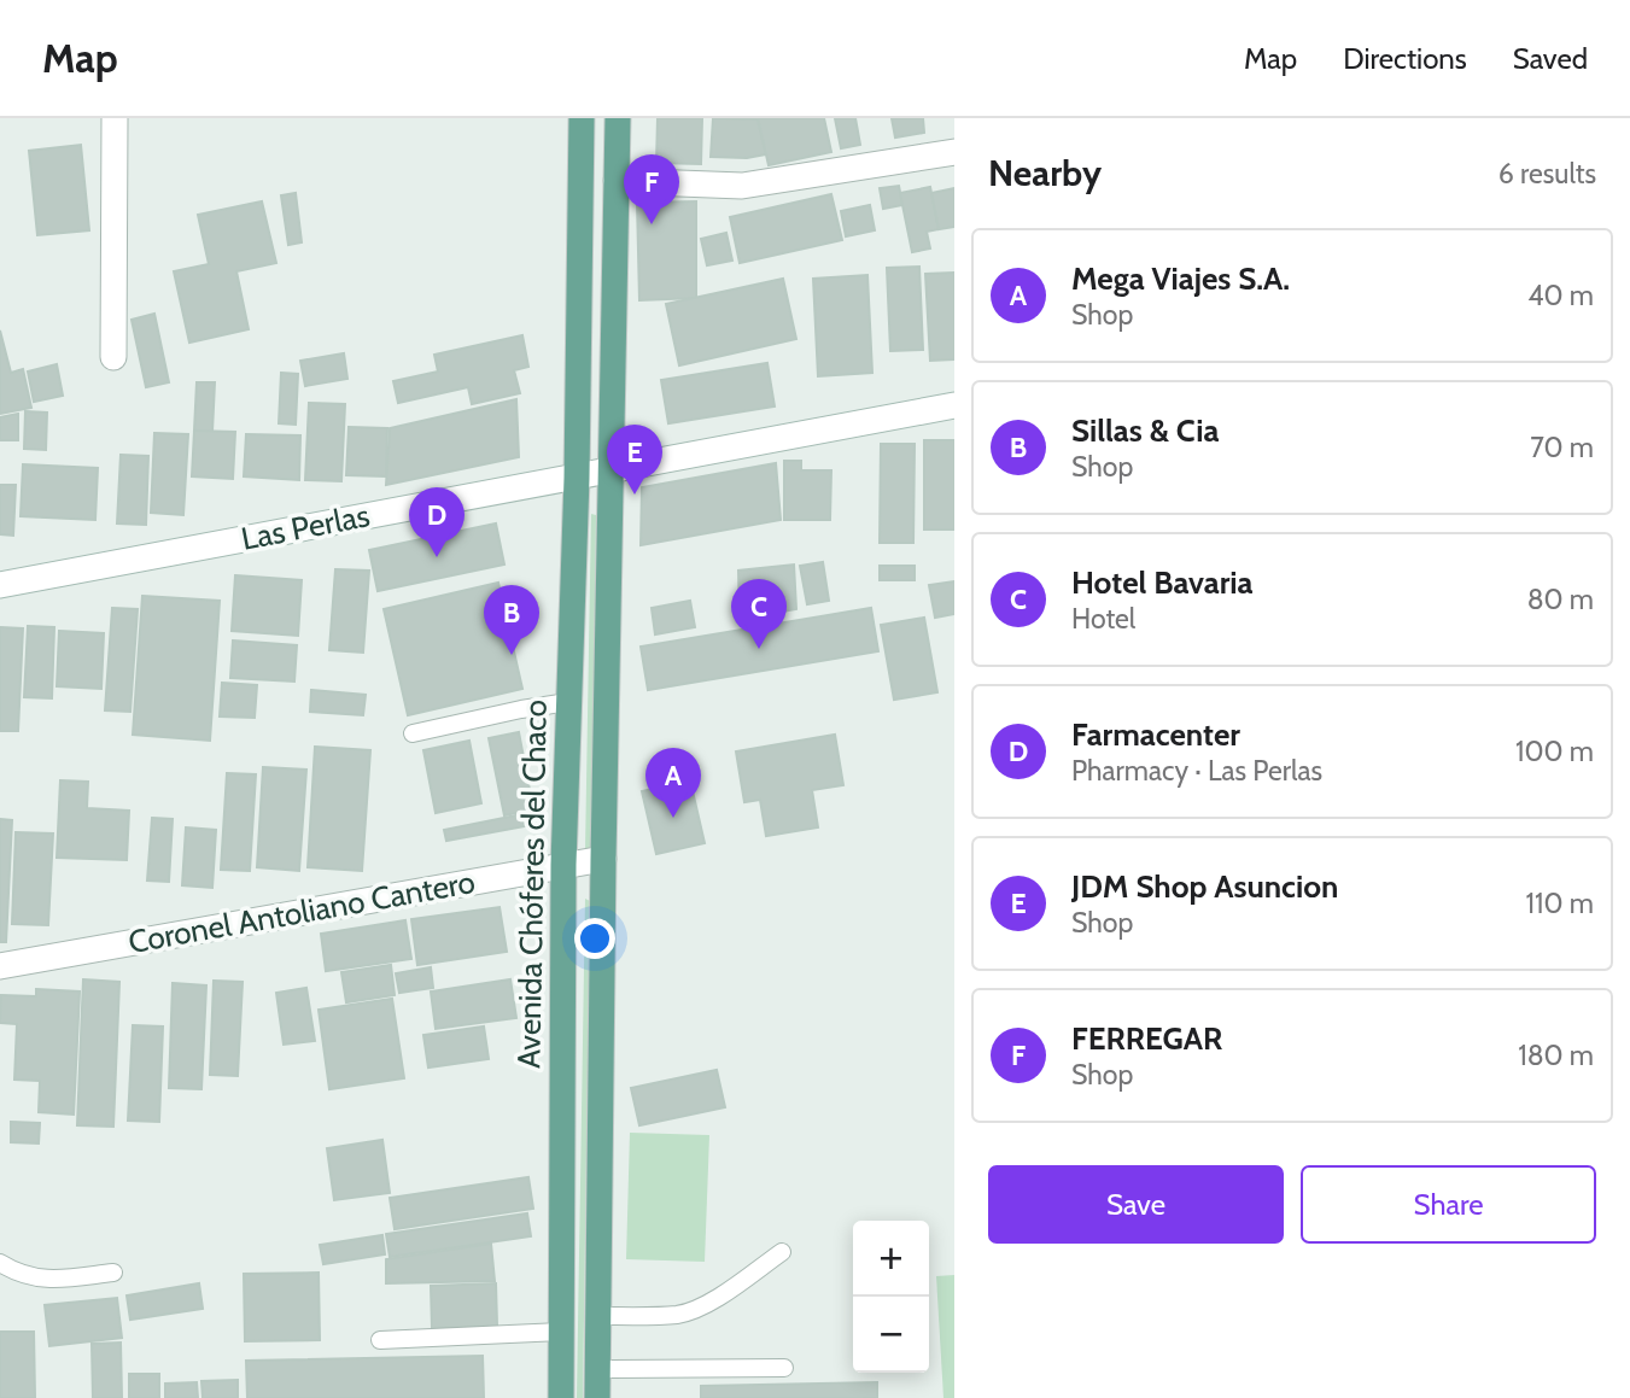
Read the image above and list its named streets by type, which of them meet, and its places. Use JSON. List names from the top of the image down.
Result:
{
  "streets": {
    "main road": ["Avenida Chóferes del Chaco"],
    "street": ["Las Perlas", "Coronel Antoliano Cantero"]
  },
  "crossings": [
    ["Las Perlas", "Avenida Chóferes del Chaco"],
    ["Avenida Chóferes del Chaco", "Coronel Antoliano Cantero"]
  ],
  "page": {
    "header": "Map",
    "nav": ["Map", "Directions", "Saved"],
    "heading": ["Nearby", "6 results"],
    "pins": [
      "F",
      "E",
      "D",
      "C",
      "B",
      "A"
    ],
    "list": [
      {
        "mark": "A",
        "name": "Mega Viajes S.A.",
        "note": "Shop",
        "value": "40 m"
      },
      {
        "mark": "B",
        "name": "Sillas & Cia",
        "note": "Shop",
        "value": "70 m"
      },
      {
        "mark": "C",
        "name": "Hotel Bavaria",
        "note": "Hotel",
        "value": "80 m"
      },
      {
        "mark": "D",
        "name": "Farmacenter",
        "note": "Pharmacy · Las Perlas",
        "value": "100 m"
      },
      {
        "mark": "E",
        "name": "JDM Shop Asuncion",
        "note": "Shop",
        "value": "110 m"
      },
      {
        "mark": "F",
        "name": "FERREGAR",
        "note": "Shop",
        "value": "180 m"
      }
    ],
    "buttons": ["Save", "Share"],
    "map_buttons": ["+", "−"]
  }
}
